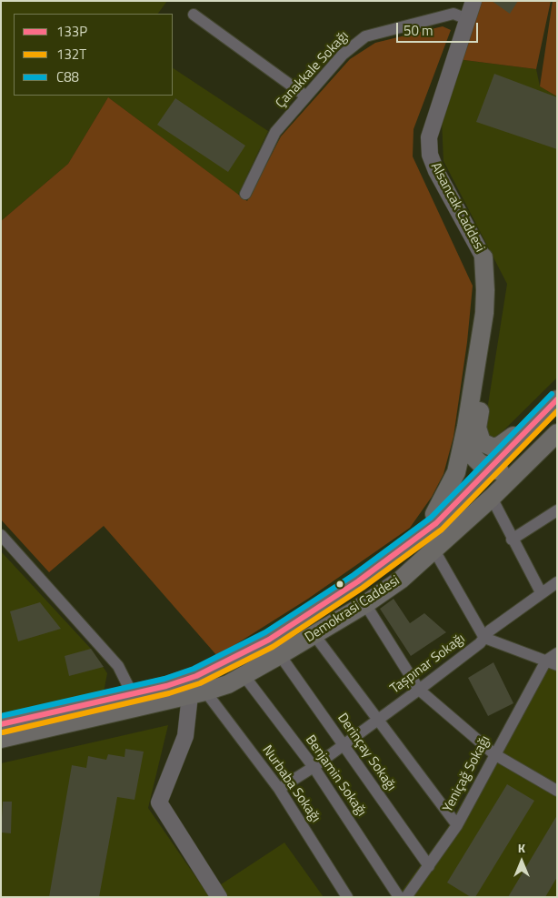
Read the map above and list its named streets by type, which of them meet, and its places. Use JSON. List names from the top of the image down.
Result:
{
  "streets": {
    "main road": ["Demokrasi Caddesi"],
    "street": [
      "Çanakkale Sokağı",
      "Alsancak Caddesi",
      "Taşpınar Sokağı",
      "Derinçay Sokağı",
      "Yeniçağ Sokağı",
      "Benjamin Sokağı",
      "Nurbaba Sokağı"
    ]
  },
  "crossings": [
    ["Çanakkale Sokağı", "Alsancak Caddesi"],
    ["Demokrasi Caddesi", "Derinçay Sokağı"],
    ["Demokrasi Caddesi", "Benjamin Sokağı"],
    ["Demokrasi Caddesi", "Nurbaba Sokağı"],
    ["Taşpınar Sokağı", "Derinçay Sokağı"],
    ["Taşpınar Sokağı", "Benjamin Sokağı"],
    ["Taşpınar Sokağı", "Nurbaba Sokağı"],
    ["Derinçay Sokağı", "Yeniçağ Sokağı"]
  ],
  "lines": ["transit line C88", "transit line 133P", "transit line 132T"],
  "legend": ["133P", "132T", "C88"],
  "scale_bar": "50 m",
  "north": "top"
}
